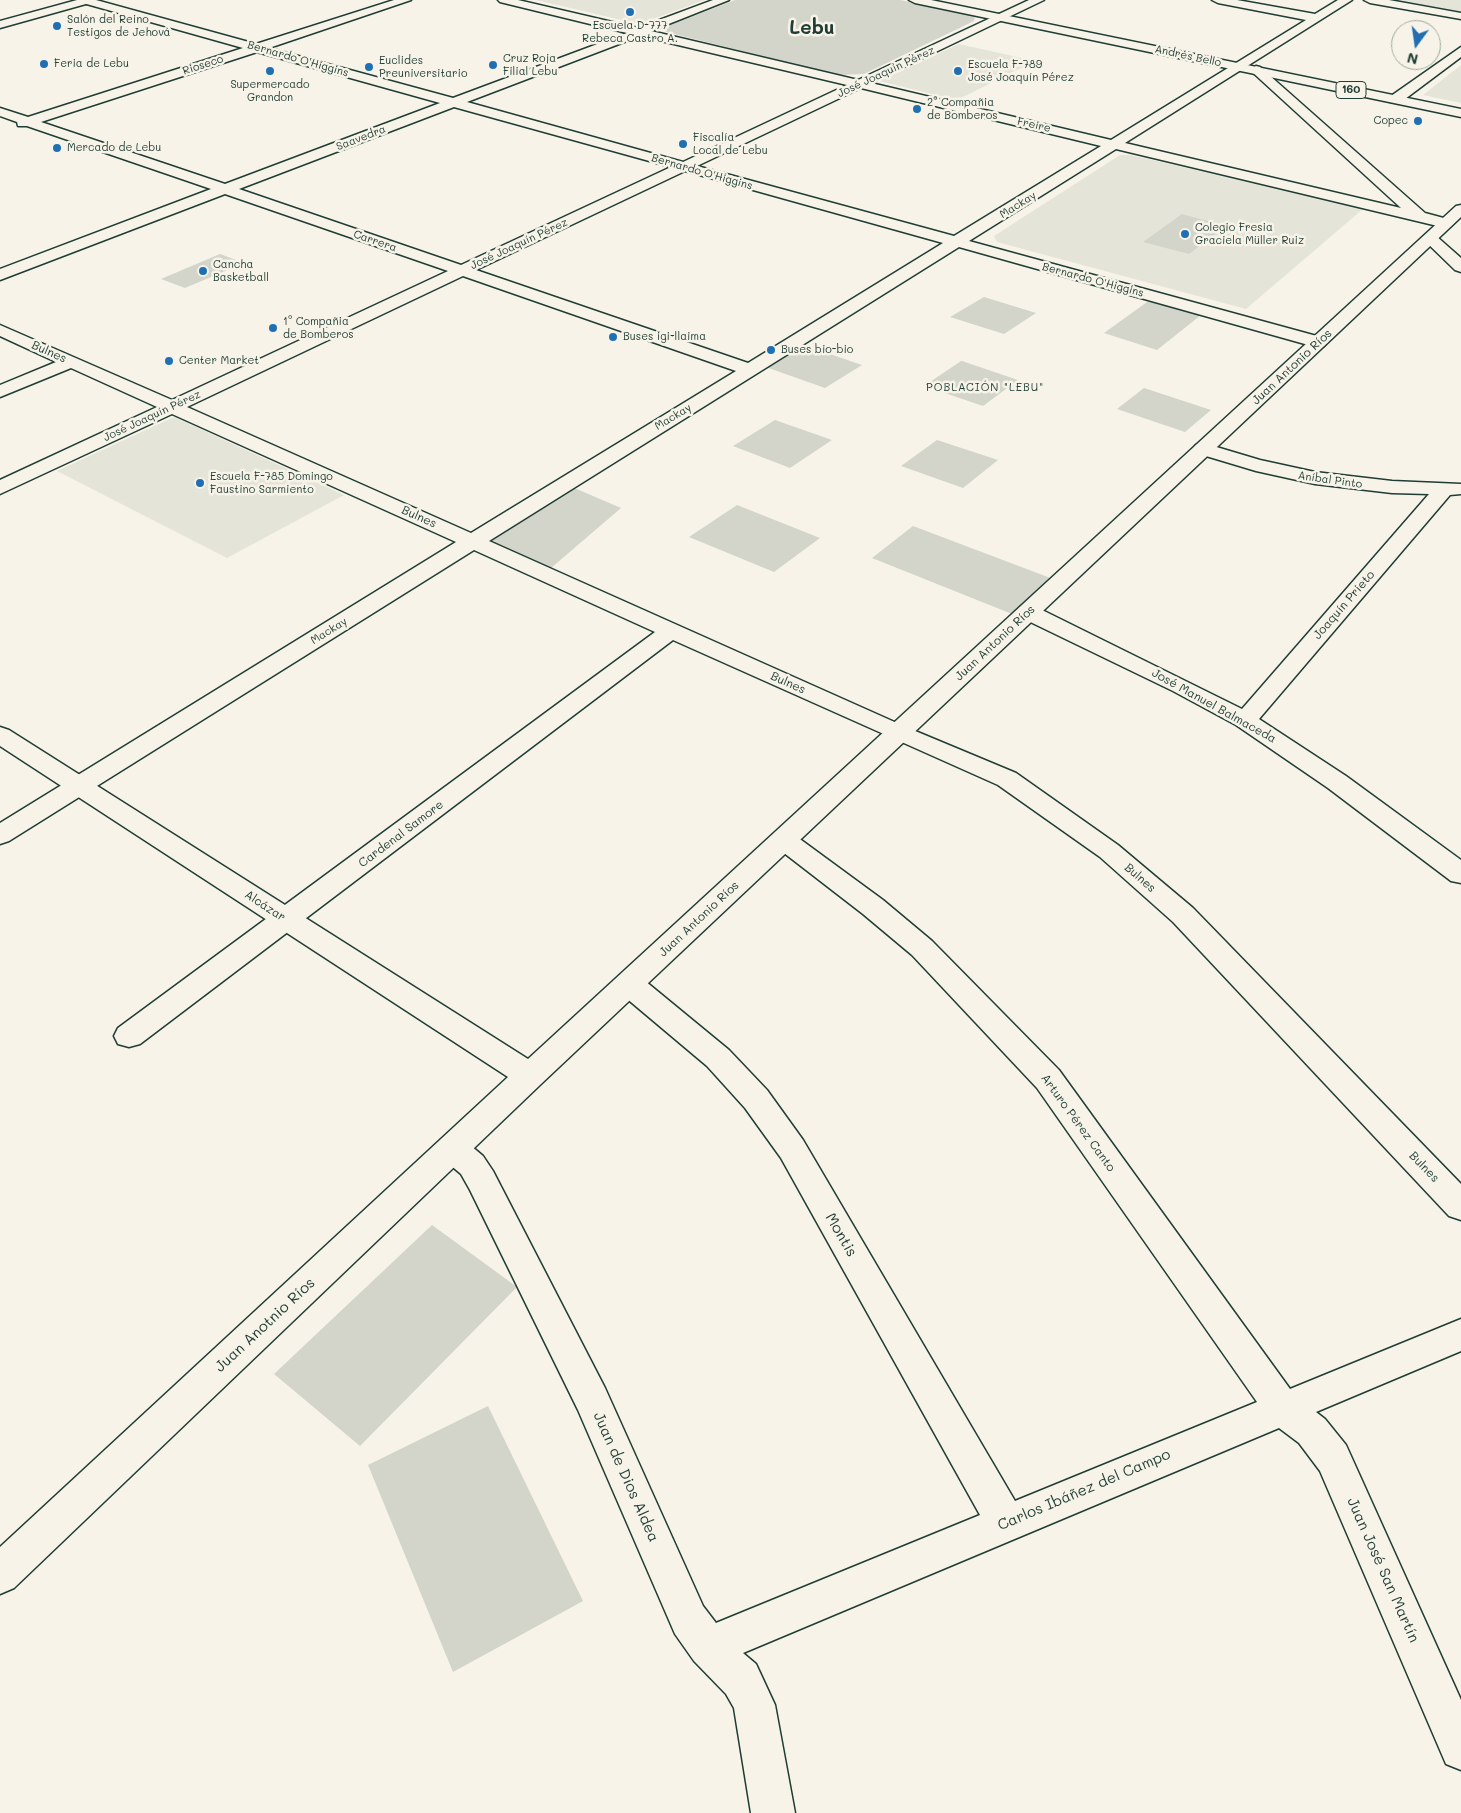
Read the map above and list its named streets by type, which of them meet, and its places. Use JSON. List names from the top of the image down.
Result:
{
  "streets": {
    "street": [
      "Andrés Bello",
      "Bernardo O'Higgins",
      "Rioseco",
      "José Joaquín Pérez",
      "160",
      "Freire",
      "Saavedra",
      "Mackay",
      "Carrera",
      "Bulnes",
      "Juan Antonio Ríos",
      "Aníbal Pinto",
      "Joaquín Prieto",
      "José Manuel Balmaceda",
      "Cardenal Samore",
      "Alcázar",
      "Arturo Pérez Canto",
      "Montis",
      "Juan Anotnio Ríos",
      "Juan de Dios Aldea",
      "Carlos Ibáñez del Campo",
      "Juan José San Martín"
    ]
  },
  "crossings": [
    ["Andrés Bello", "José Joaquín Pérez"],
    ["Andrés Bello", "Mackay"],
    ["Bernardo O'Higgins", "Rioseco"],
    ["Bernardo O'Higgins", "José Joaquín Pérez"],
    ["Bernardo O'Higgins", "Saavedra"],
    ["Bernardo O'Higgins", "Mackay"],
    ["Bernardo O'Higgins", "Juan Antonio Ríos"],
    ["Rioseco", "Carrera"],
    ["José Joaquín Pérez", "Freire"],
    ["José Joaquín Pérez", "Carrera"],
    ["José Joaquín Pérez", "Bulnes"],
    ["Freire", "Saavedra"],
    ["Freire", "Mackay"],
    ["Freire", "Juan Antonio Ríos"],
    ["Saavedra", "Carrera"],
    ["Mackay", "Carrera"],
    ["Mackay", "Bulnes"],
    ["Mackay", "Alcázar"],
    ["Bulnes", "Juan Antonio Ríos"],
    ["Bulnes", "Cardenal Samore"],
    ["Juan Antonio Ríos", "Aníbal Pinto"],
    ["Juan Antonio Ríos", "José Manuel Balmaceda"],
    ["Juan Antonio Ríos", "Alcázar"],
    ["Juan Antonio Ríos", "Arturo Pérez Canto"],
    ["Juan Antonio Ríos", "Montis"],
    ["Juan Antonio Ríos", "Juan Anotnio Ríos"],
    ["Aníbal Pinto", "Joaquín Prieto"],
    ["Joaquín Prieto", "José Manuel Balmaceda"],
    ["Cardenal Samore", "Alcázar"],
    ["Alcázar", "Juan Anotnio Ríos"],
    ["Arturo Pérez Canto", "Carlos Ibáñez del Campo"],
    ["Arturo Pérez Canto", "Juan José San Martín"],
    ["Montis", "Carlos Ibáñez del Campo"],
    ["Juan Anotnio Ríos", "Juan de Dios Aldea"],
    ["Juan de Dios Aldea", "Carlos Ibáñez del Campo"],
    ["Carlos Ibáñez del Campo", "Juan José San Martín"]
  ],
  "districts": ["Lebu", "POBLACIÓN \"LEBU\""],
  "places": [
    "Escuela D-777 Rebeca Castro A.",
    "Salón del Reino Testigos de Jehová",
    "Feria de Lebu",
    "Cruz Roja Filial Lebu",
    "Euclides Preuniversitario",
    "Supermercado Grandon",
    "Escuela F-789 José Joaquín Pérez",
    "2° Compañia de Bomberos",
    "Copec",
    "Fiscalía Local de Lebu",
    "Mercado de Lebu",
    "Colegio Fresia Graciela Müller Ruiz",
    "Cancha Basketball",
    "1° Compañia de Bomberos",
    "Buses igi-llaima",
    "Buses bio-bio",
    "Center Market",
    "Escuela F-785 Domingo Faustino Sarmiento"
  ],
  "north": "bottom"
}
